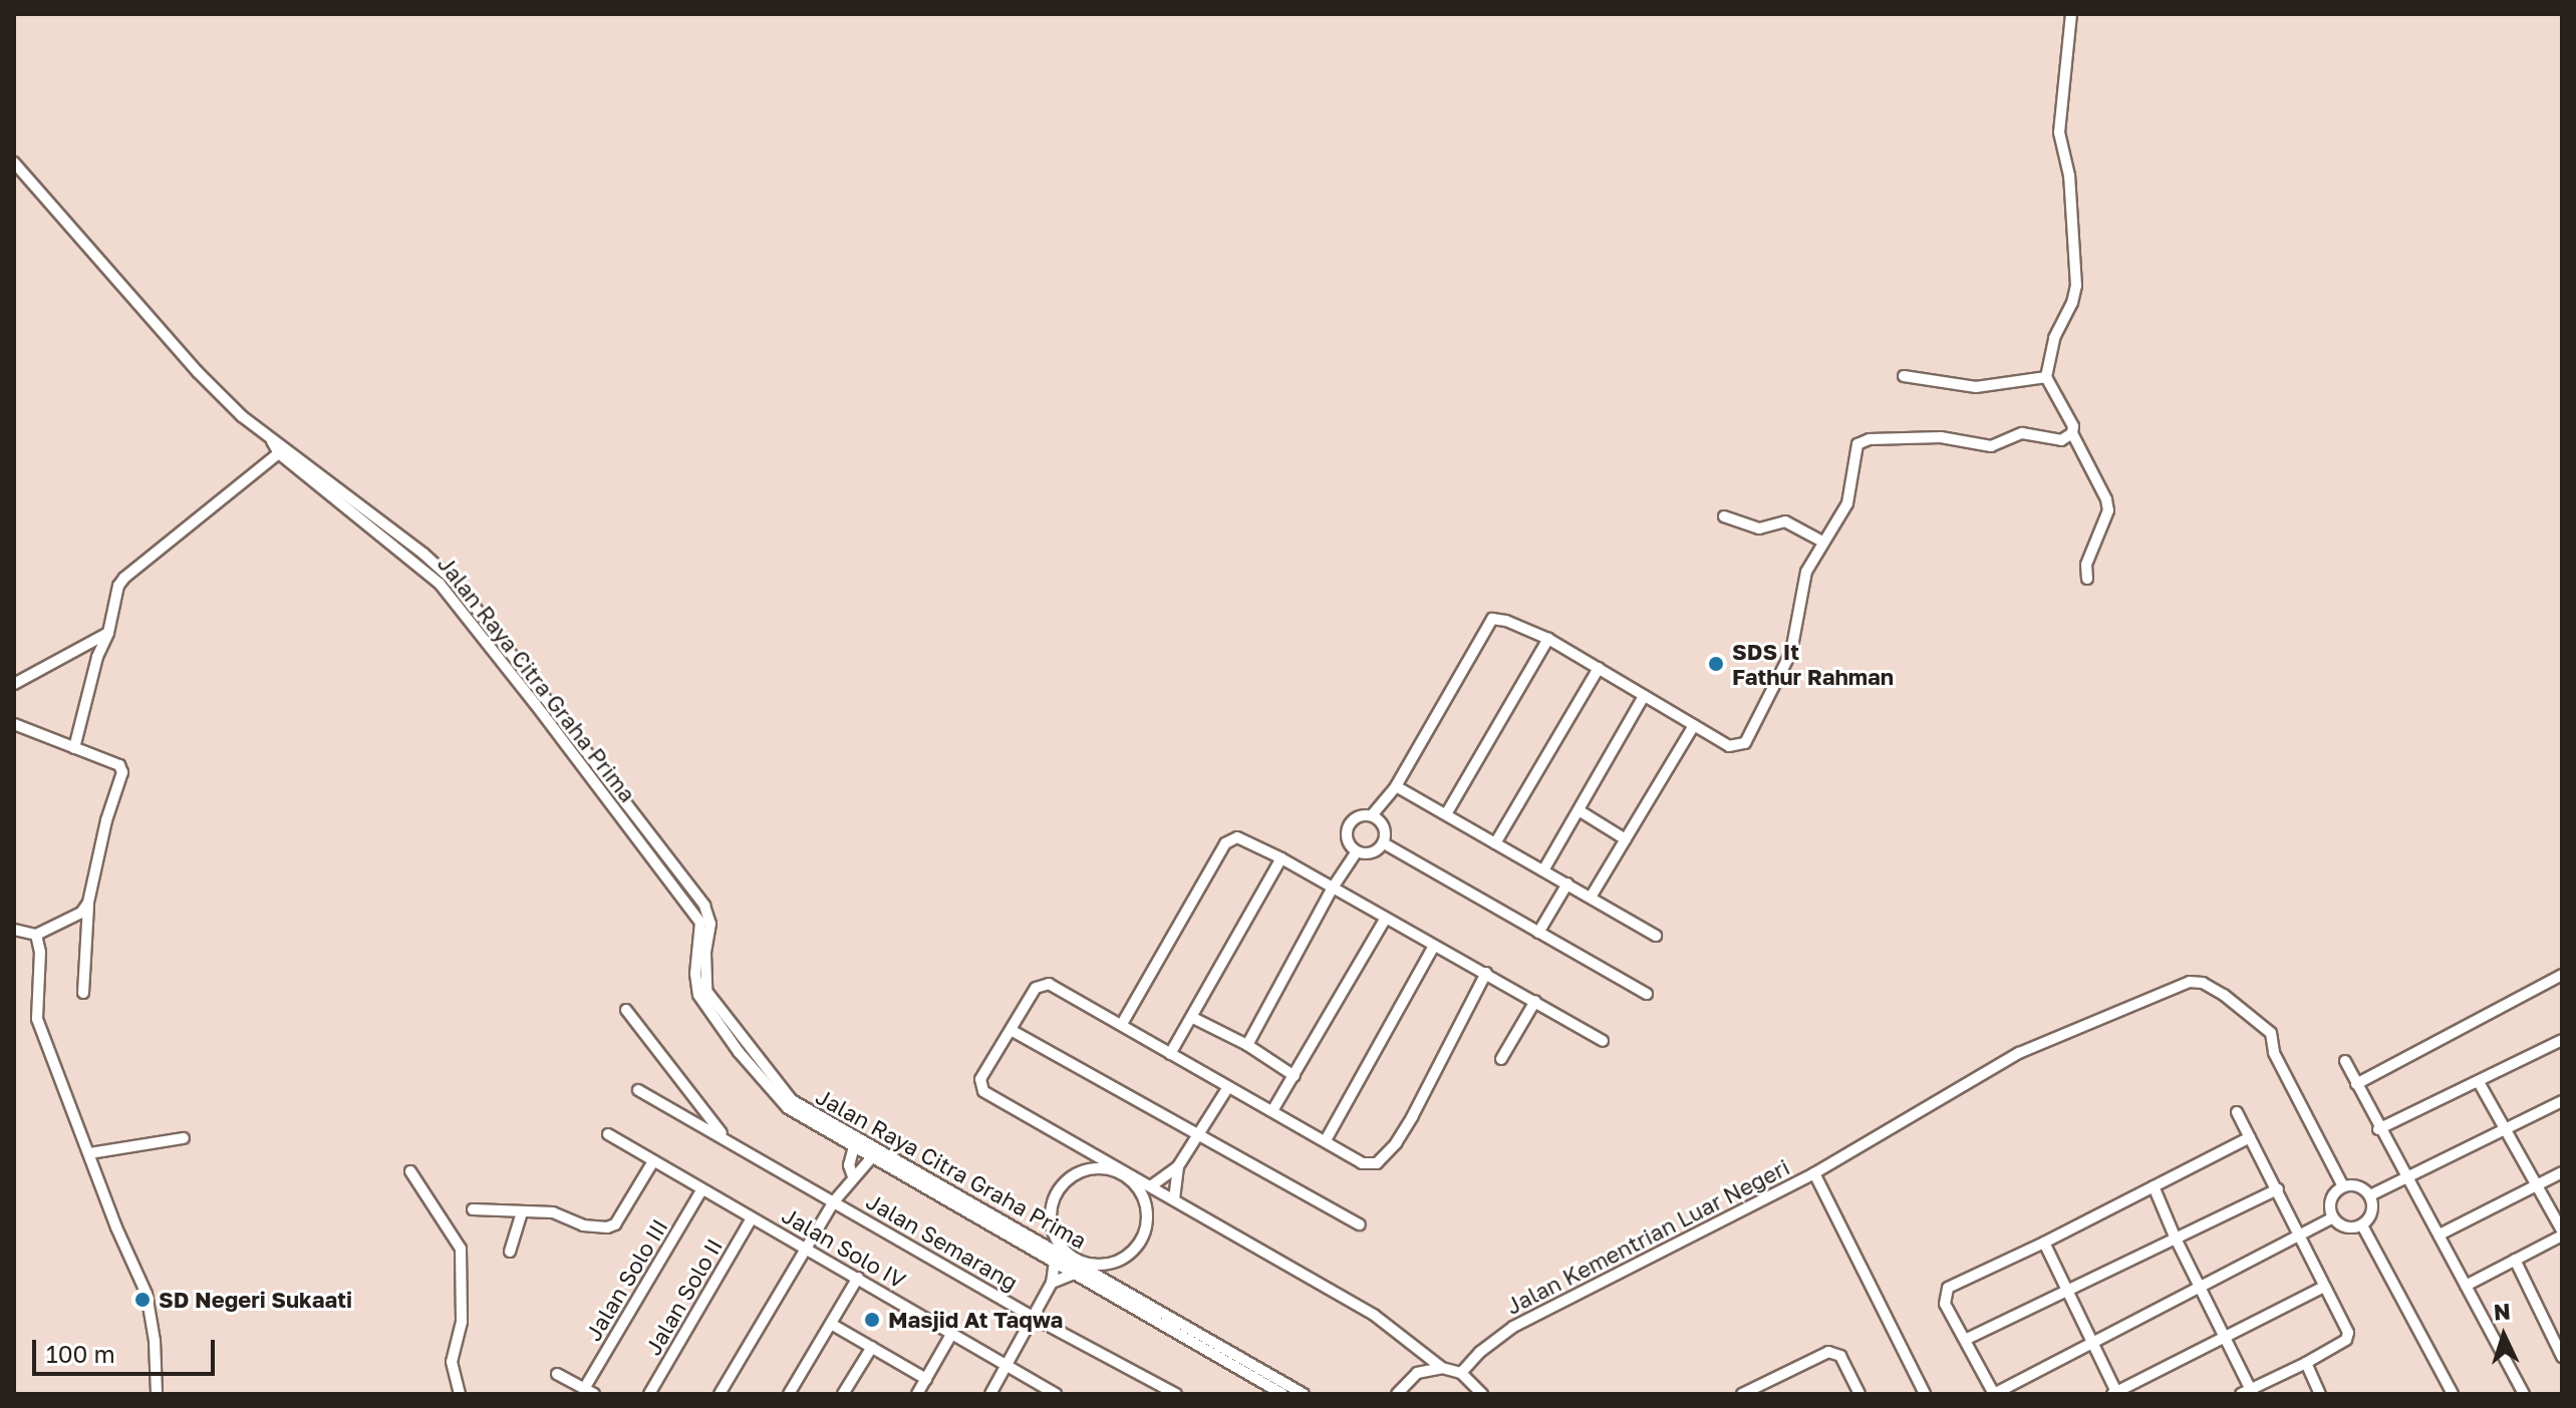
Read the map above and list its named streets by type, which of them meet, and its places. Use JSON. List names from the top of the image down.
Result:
{
  "streets": {
    "street": [
      "Jalan Raya Citra Graha Prima",
      "Jalan Kementrian Luar Negeri",
      "Jalan Semarang",
      "Jalan Solo IV",
      "Jalan Solo III",
      "Jalan Solo II"
    ]
  },
  "crossings": [
    ["Jalan Solo IV", "Jalan Solo III"],
    ["Jalan Solo IV", "Jalan Solo II"]
  ],
  "places": ["SDS It Fathur Rahman", "SD Negeri Sukaati", "Masjid At Taqwa"],
  "scale_bar": "100 m",
  "north": "top"
}
